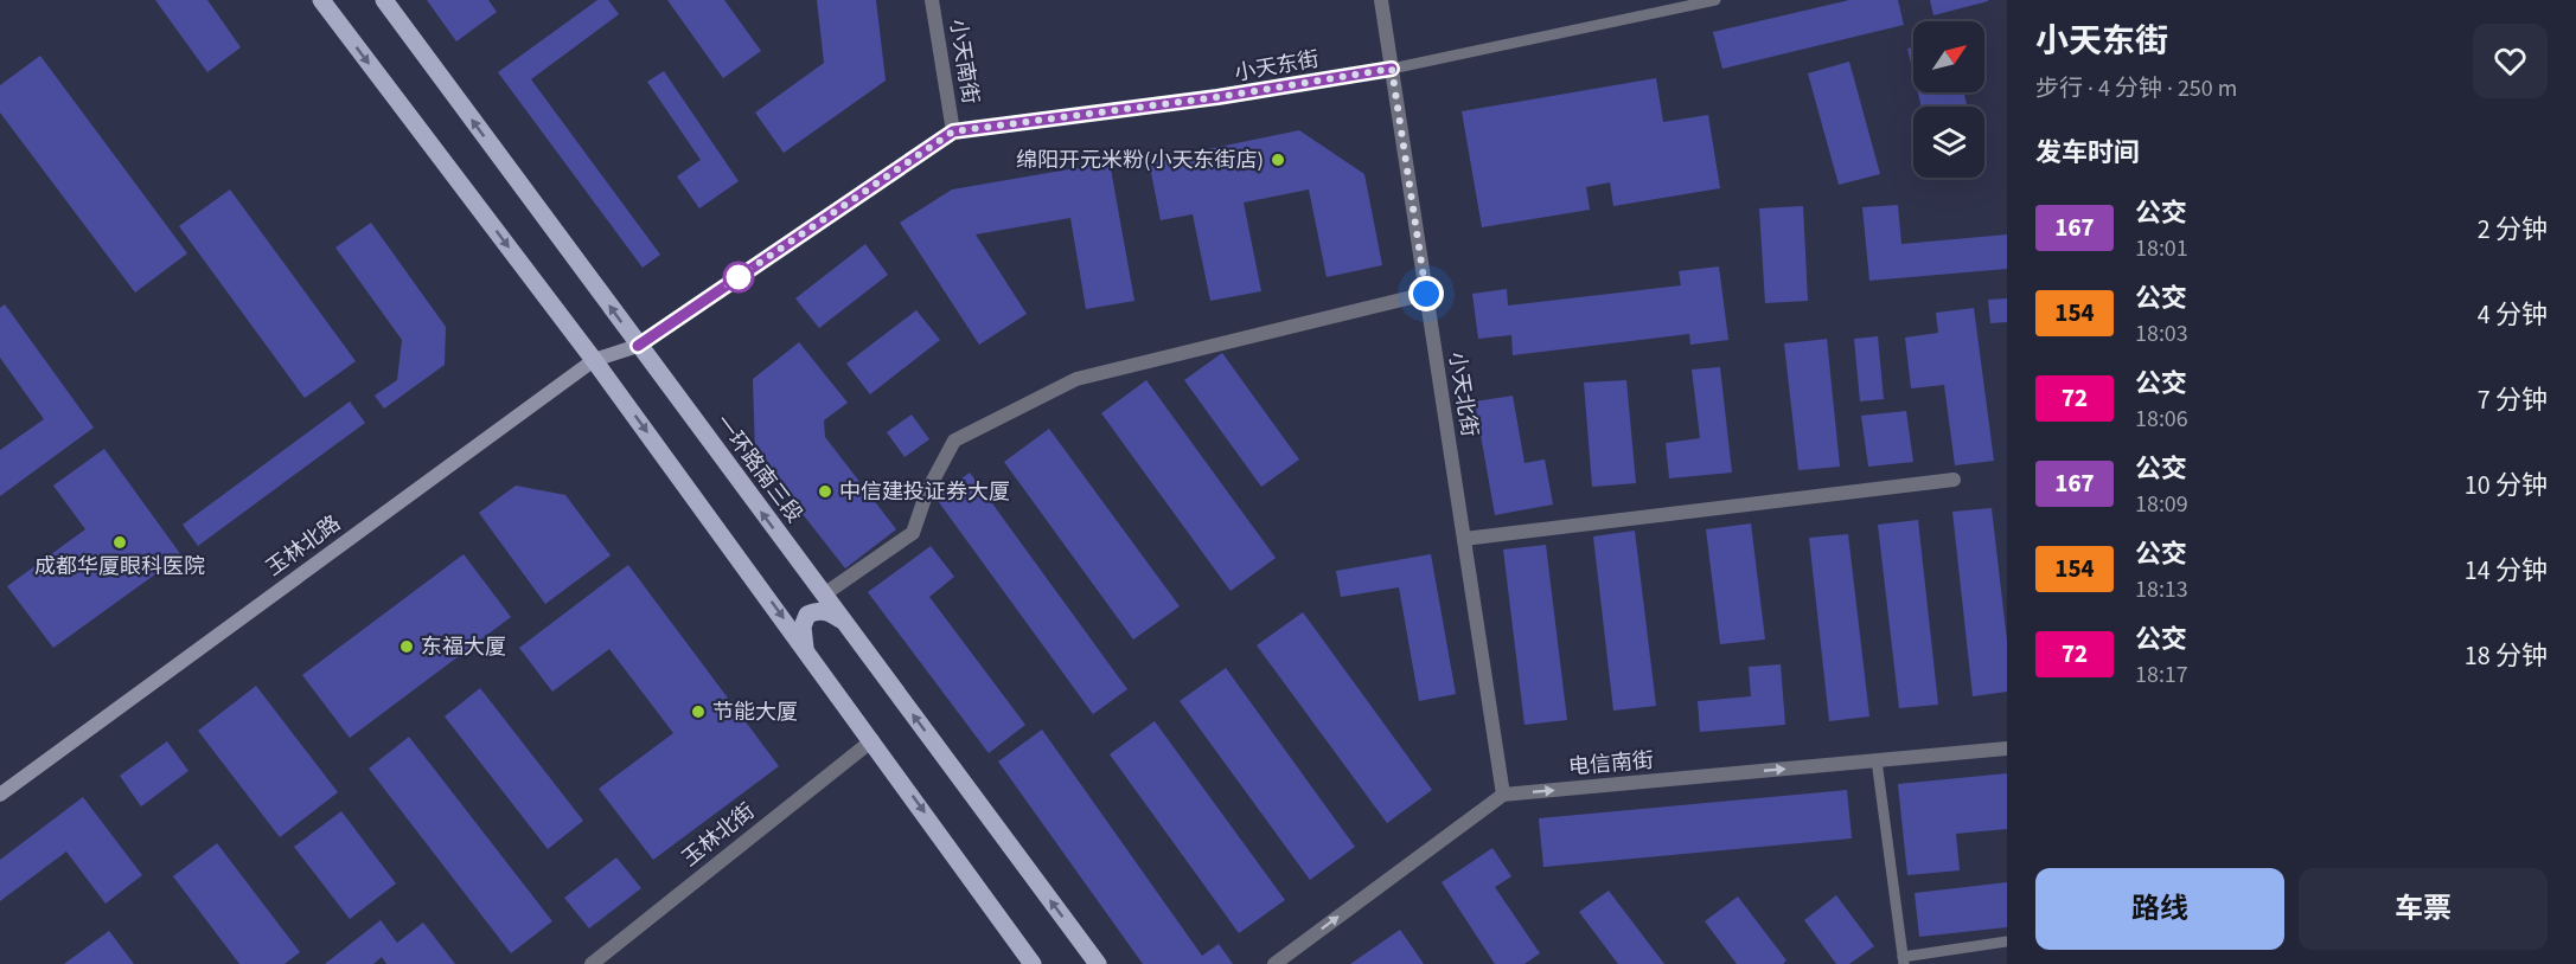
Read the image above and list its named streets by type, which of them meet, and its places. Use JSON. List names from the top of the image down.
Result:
{
  "streets": {
    "main road": ["一环路南三段", "玉林北路"],
    "street": [
      "小天南街",
      "小天东街",
      "小天北街",
      "电信南街",
      "玉林北街"
    ]
  },
  "crossings": [
    ["小天南街", "小天东街"],
    ["小天东街", "小天北街"],
    ["小天东街", "一环路南三段"],
    ["小天东街", "玉林北路"],
    ["小天北街", "电信南街"],
    ["一环路南三段", "玉林北路"]
  ],
  "one_way": ["电信南街"],
  "places": [
    "绵阳开元米粉(小天东街店)",
    "中信建投证券大厦",
    "成都华厦眼科医院",
    "东福大厦",
    "节能大厦"
  ],
  "lines": ["bus line 167"],
  "north": "top right",
  "page": {
    "heading": [
      ["小天东街", "步行 · 4 分钟 · 250 m"],
      "发车时间"
    ],
    "list": [
      {
        "mark": "167",
        "name": "公交",
        "note": "18:01",
        "value": "2 分钟"
      },
      {
        "mark": "154",
        "name": "公交",
        "note": "18:03",
        "value": "4 分钟"
      },
      {
        "mark": "72",
        "name": "公交",
        "note": "18:06",
        "value": "7 分钟"
      },
      {
        "mark": "167",
        "name": "公交",
        "note": "18:09",
        "value": "10 分钟"
      },
      {
        "mark": "154",
        "name": "公交",
        "note": "18:13",
        "value": "14 分钟"
      },
      {
        "mark": "72",
        "name": "公交",
        "note": "18:17",
        "value": "18 分钟"
      }
    ],
    "buttons": ["路线", "车票"]
  }
}
